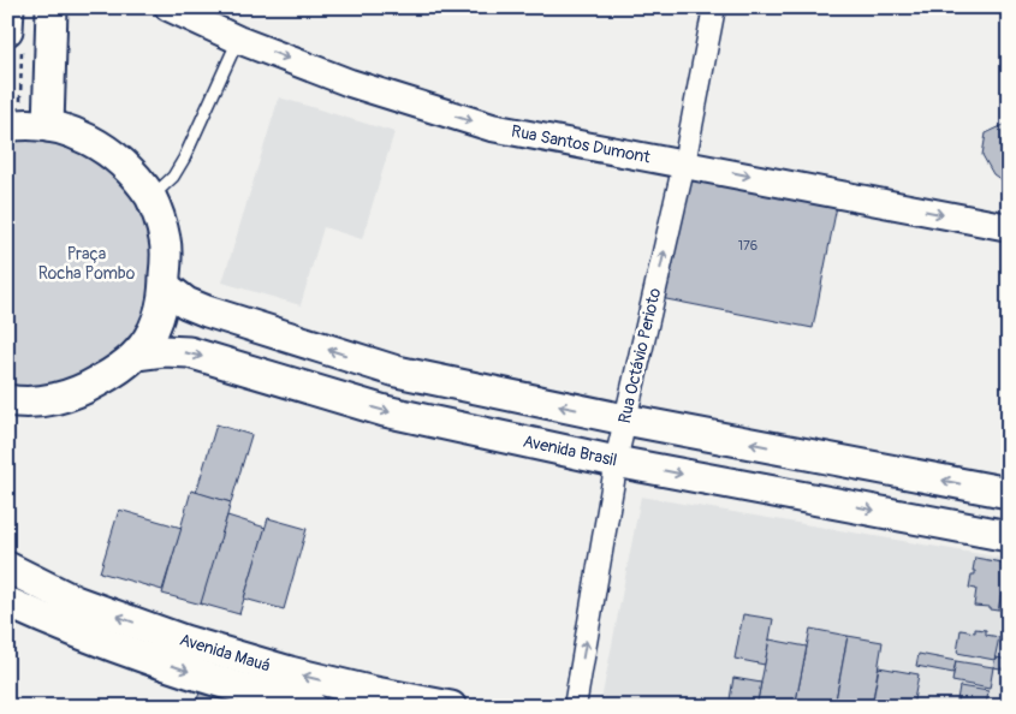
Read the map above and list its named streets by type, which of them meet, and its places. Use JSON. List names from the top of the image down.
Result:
{
  "streets": {
    "main road": ["Avenida Brasil", "Avenida Mauá"],
    "street": ["Rua Santos Dumont", "Rua Octávio Perioto"]
  },
  "crossings": [
    ["Rua Santos Dumont", "Rua Octávio Perioto"],
    ["Rua Octávio Perioto", "Avenida Brasil"]
  ],
  "one_way": ["Rua Santos Dumont", "Rua Octávio Perioto"],
  "parks": ["Praça Rocha Pombo"],
  "house_numbers": ["176"]
}
